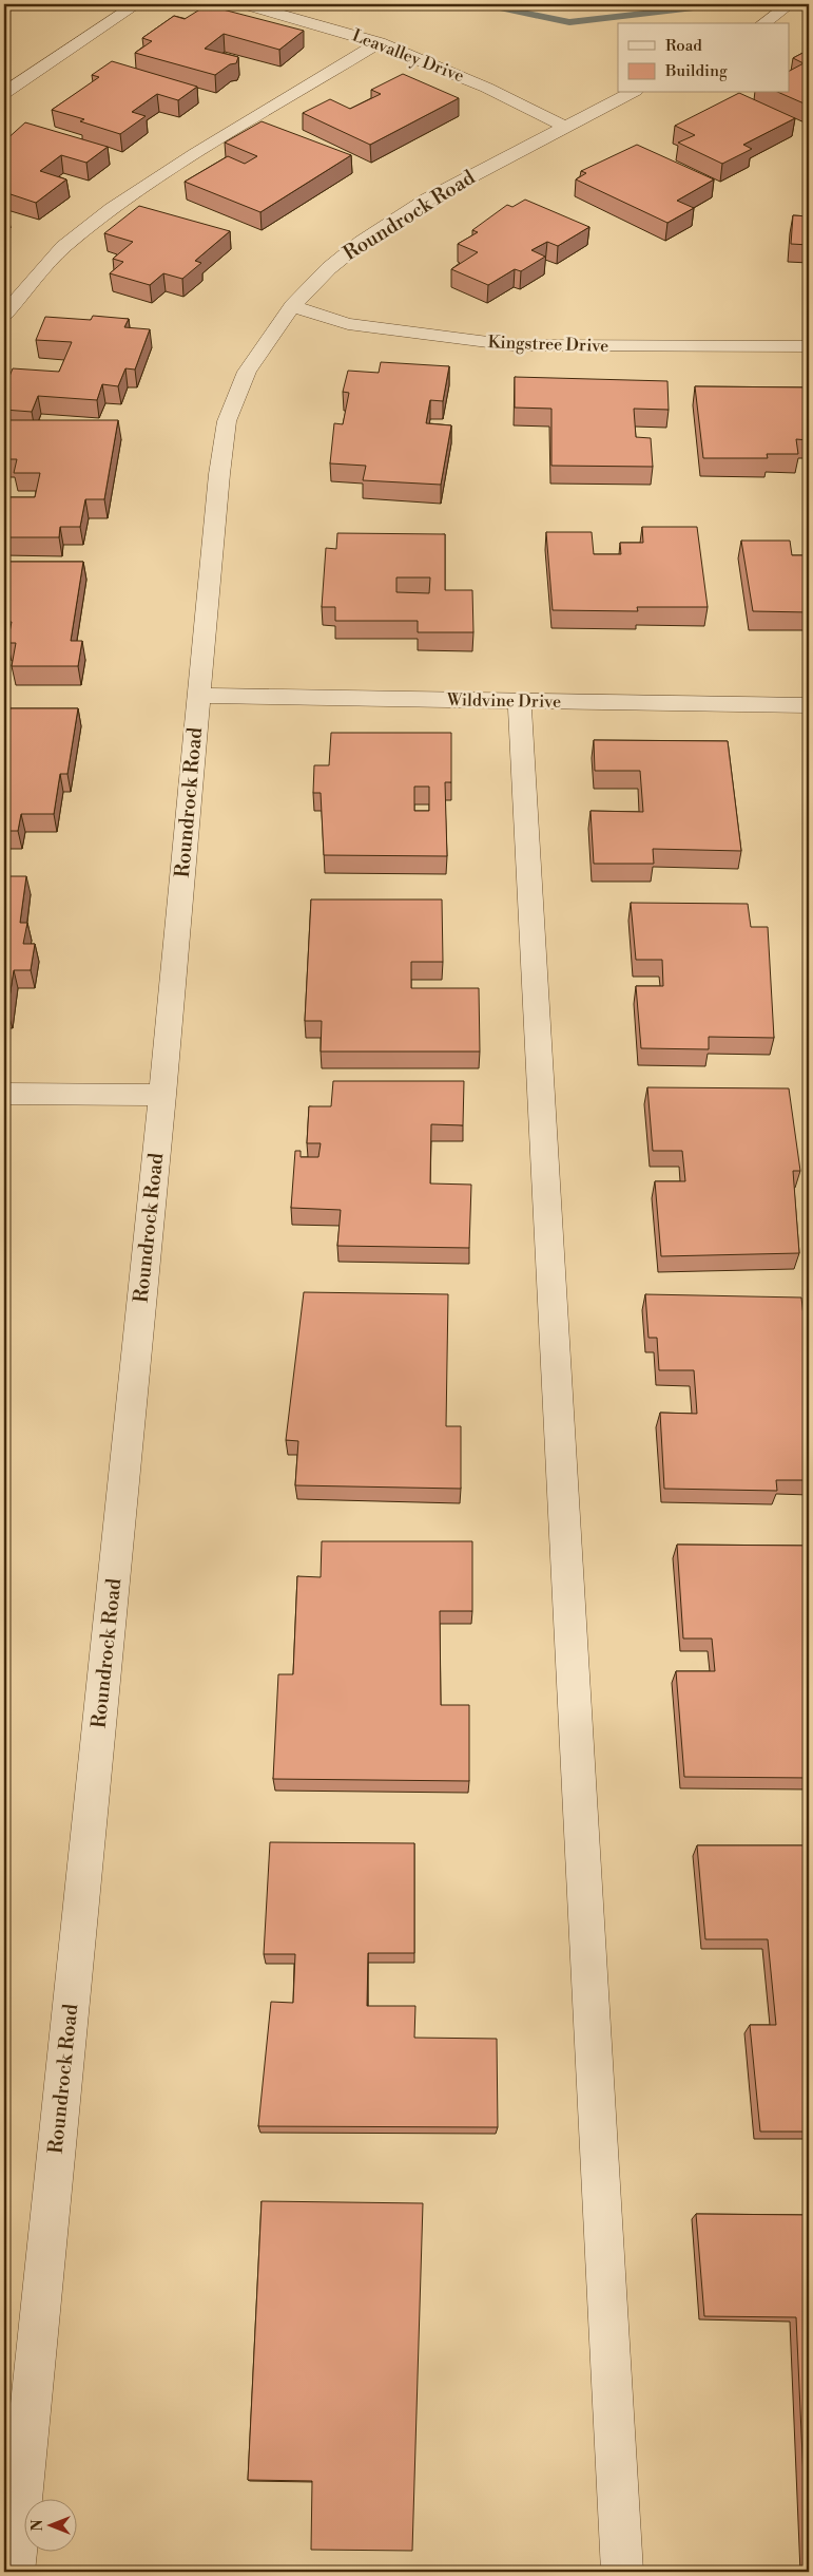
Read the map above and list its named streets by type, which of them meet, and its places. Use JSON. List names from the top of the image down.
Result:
{
  "streets": {
    "street": [
      "Leavalley Drive",
      "Roundrock Road",
      "Kingstree Drive",
      "Wildvine Drive"
    ]
  },
  "crossings": [
    ["Leavalley Drive", "Roundrock Road"],
    ["Roundrock Road", "Kingstree Drive"],
    ["Roundrock Road", "Wildvine Drive"]
  ],
  "legend": ["Road", "Building"],
  "north": "left"
}
